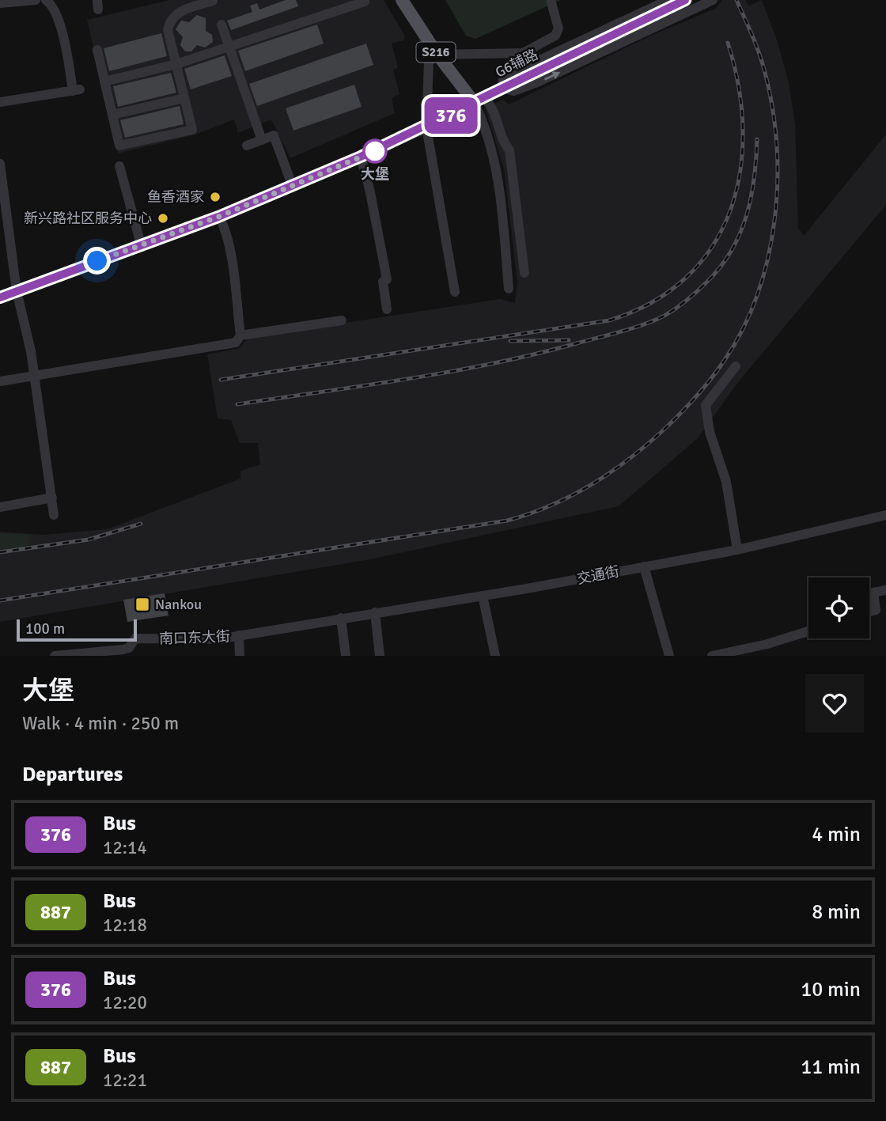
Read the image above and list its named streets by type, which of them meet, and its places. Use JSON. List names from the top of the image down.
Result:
{
  "streets": {
    "main road": ["S216", "G6辅路"],
    "street": ["交通街", "南口东大街"]
  },
  "crossings": [
    ["S216", "G6辅路"],
    ["交通街", "南口东大街"]
  ],
  "places": {
    "other": ["大堡", "鱼香酒家", "新兴路社区服务中心"],
    "transit": ["Nankou"]
  },
  "lines": ["bus line 376"],
  "scale_bar": "100 m",
  "page": {
    "on_map": "376",
    "scale": "100 m",
    "heading": [
      ["大堡", "Walk · 4 min · 250 m"],
      "Departures"
    ],
    "list": [
      {
        "mark": "376",
        "name": "Bus",
        "note": "12:14",
        "value": "4 min"
      },
      {
        "mark": "887",
        "name": "Bus",
        "note": "12:18",
        "value": "8 min"
      },
      {
        "mark": "376",
        "name": "Bus",
        "note": "12:20",
        "value": "10 min"
      },
      {
        "mark": "887",
        "name": "Bus",
        "note": "12:21",
        "value": "11 min"
      }
    ]
  }
}
